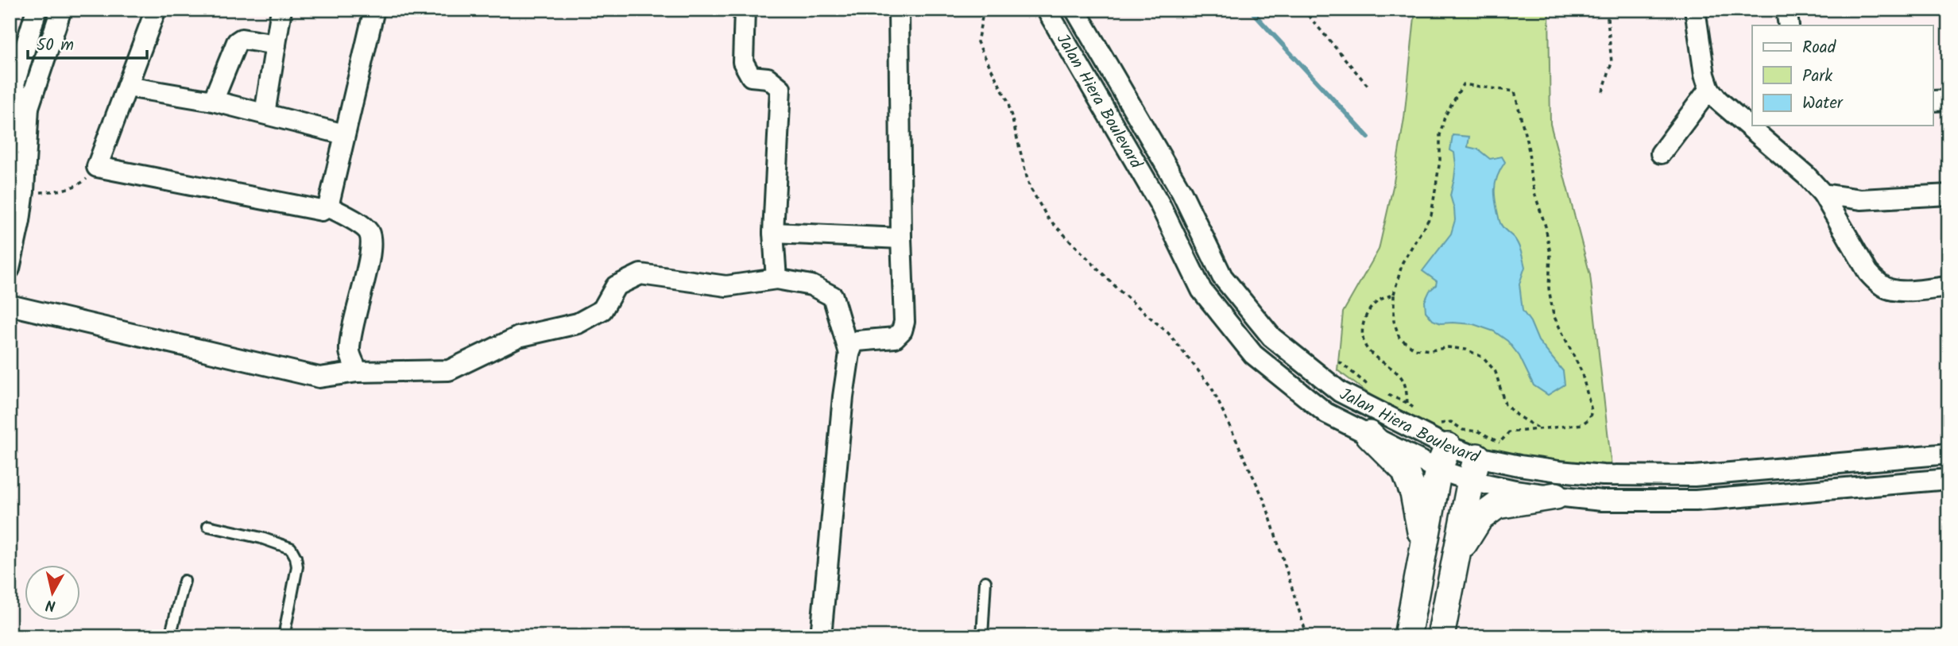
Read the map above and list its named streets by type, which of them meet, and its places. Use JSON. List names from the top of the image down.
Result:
{
  "streets": {
    "street": ["Jalan Hiera Boulevard"]
  },
  "legend": ["Road", "Park", "Water"],
  "scale_bar": "50 m",
  "north": "bottom"
}
